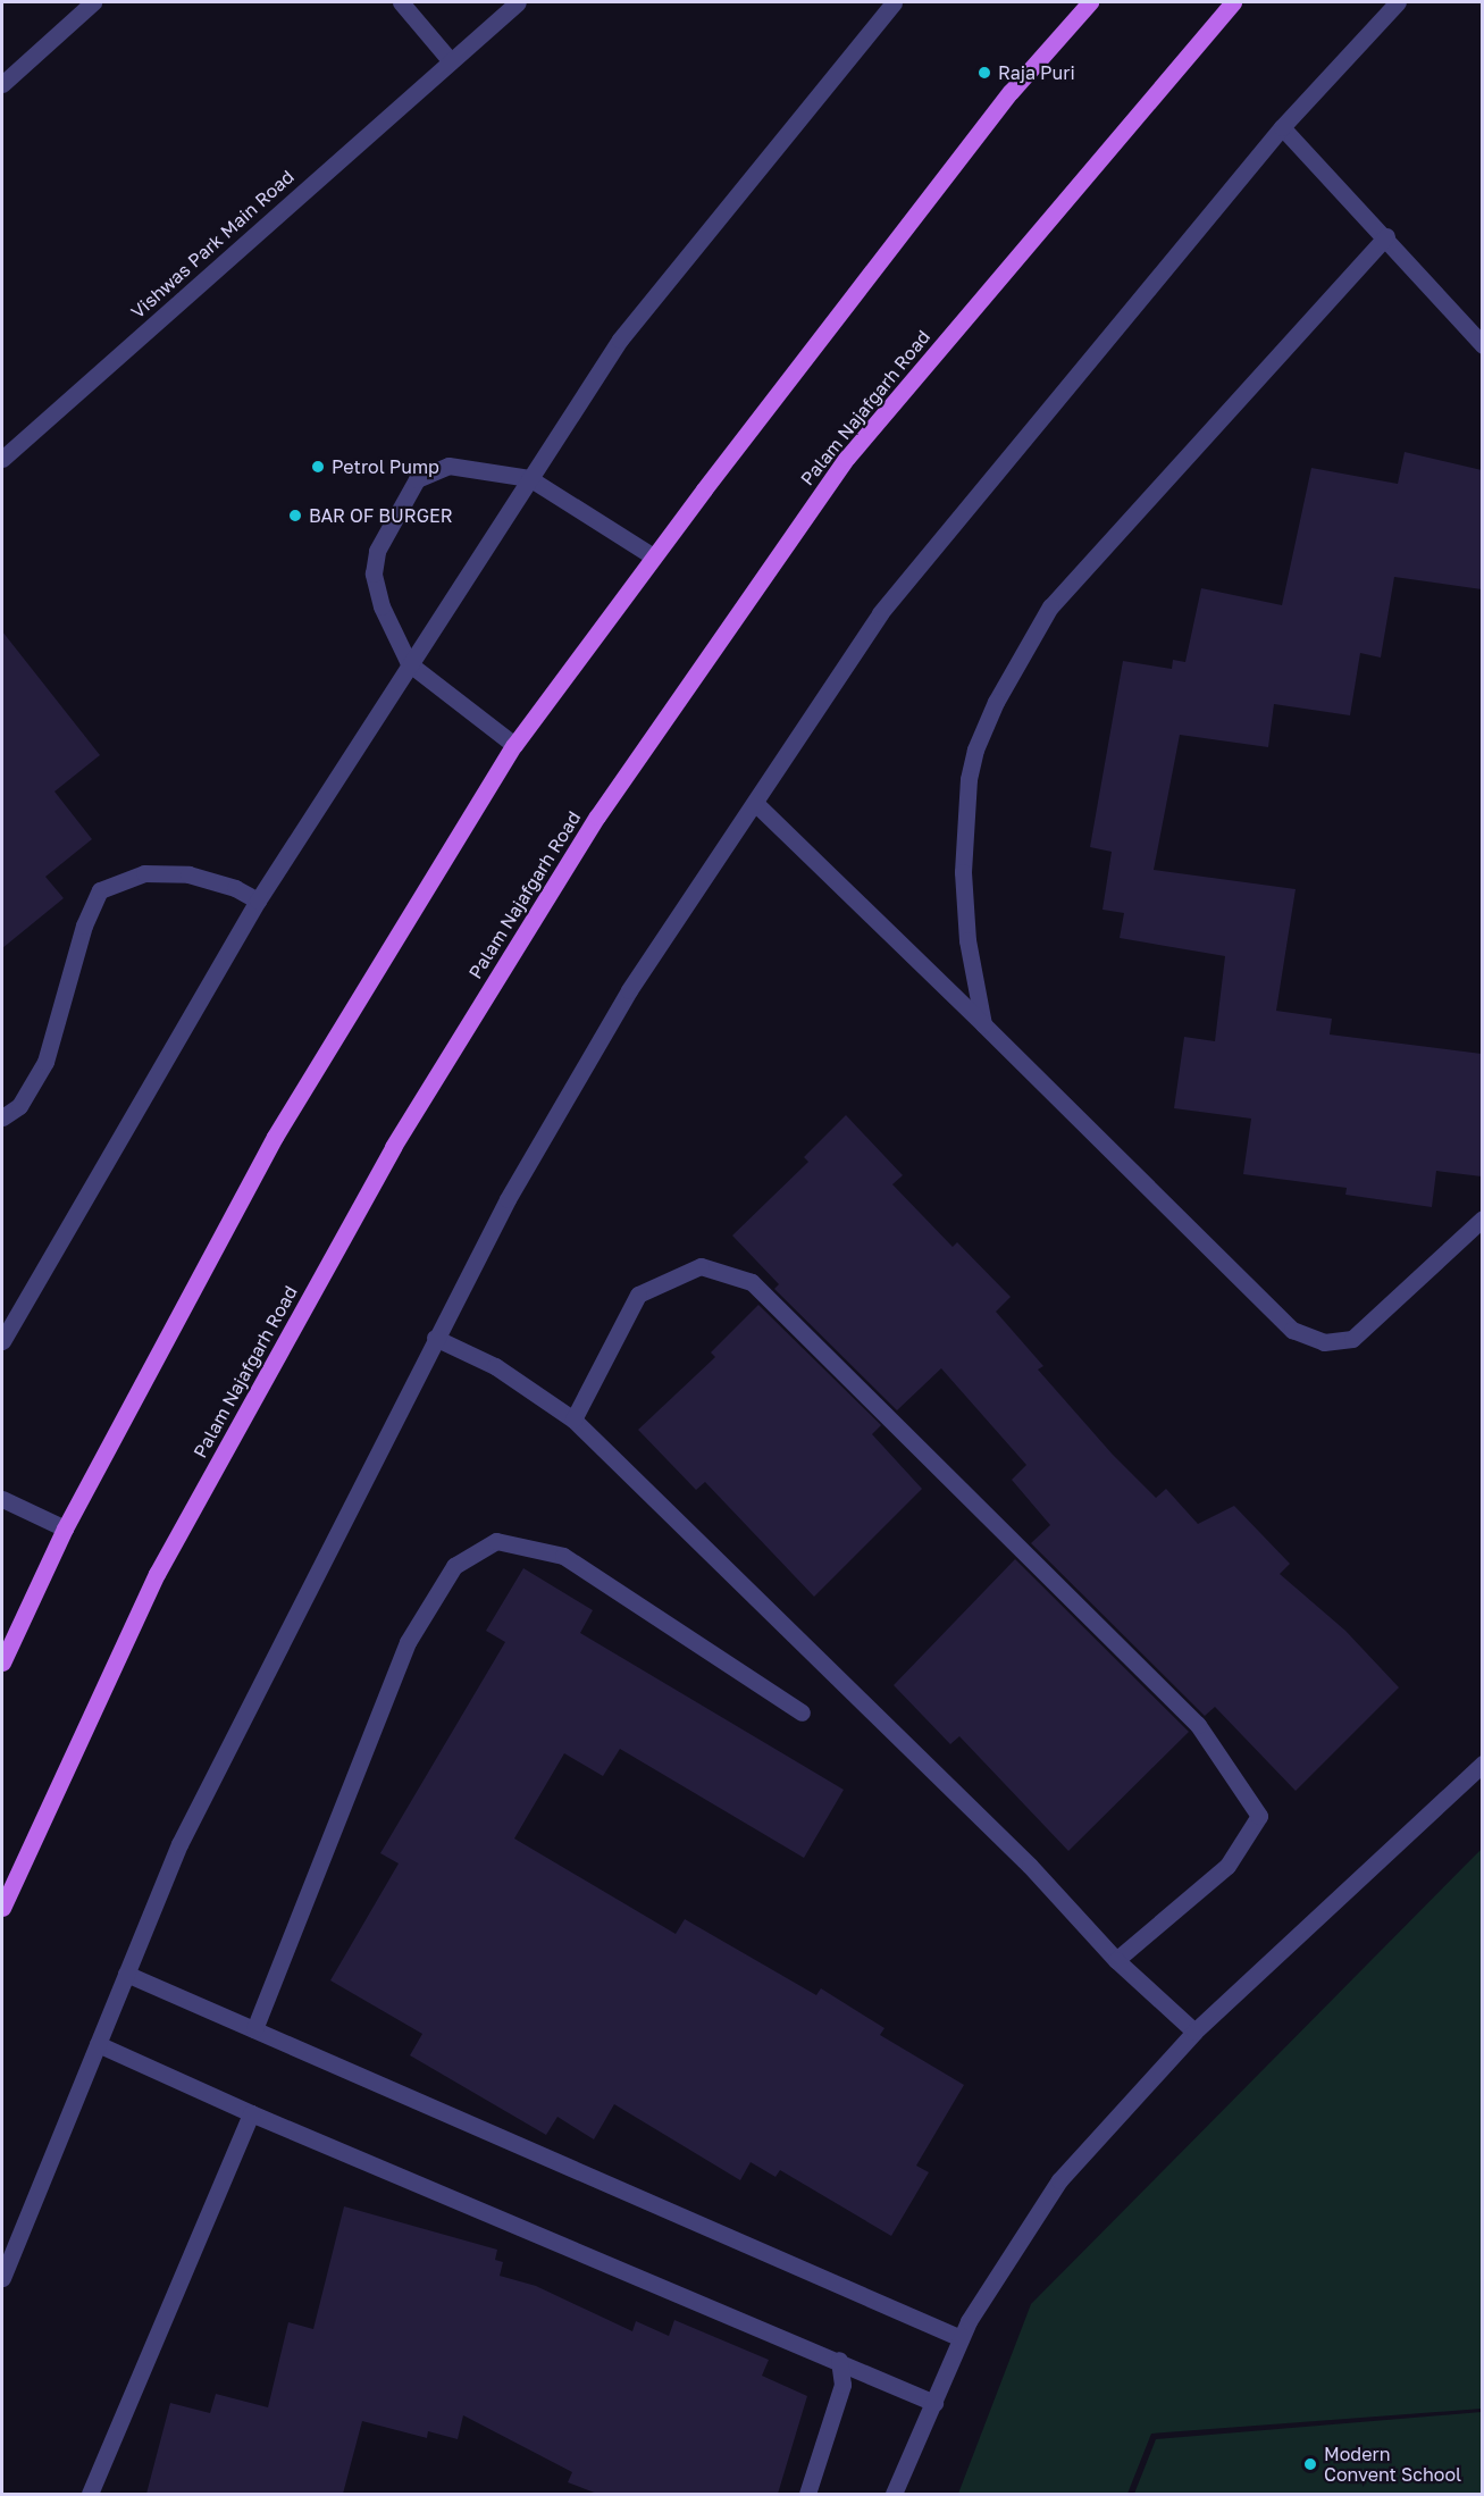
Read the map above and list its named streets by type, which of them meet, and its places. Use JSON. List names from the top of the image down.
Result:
{
  "streets": {
    "main road": ["Palam Najafgarh Road"],
    "street": ["Vishwas Park Main Road"]
  },
  "places": [
    "Raja Puri",
    "Petrol Pump",
    "BAR OF BURGER",
    "Modern Convent School"
  ]
}
